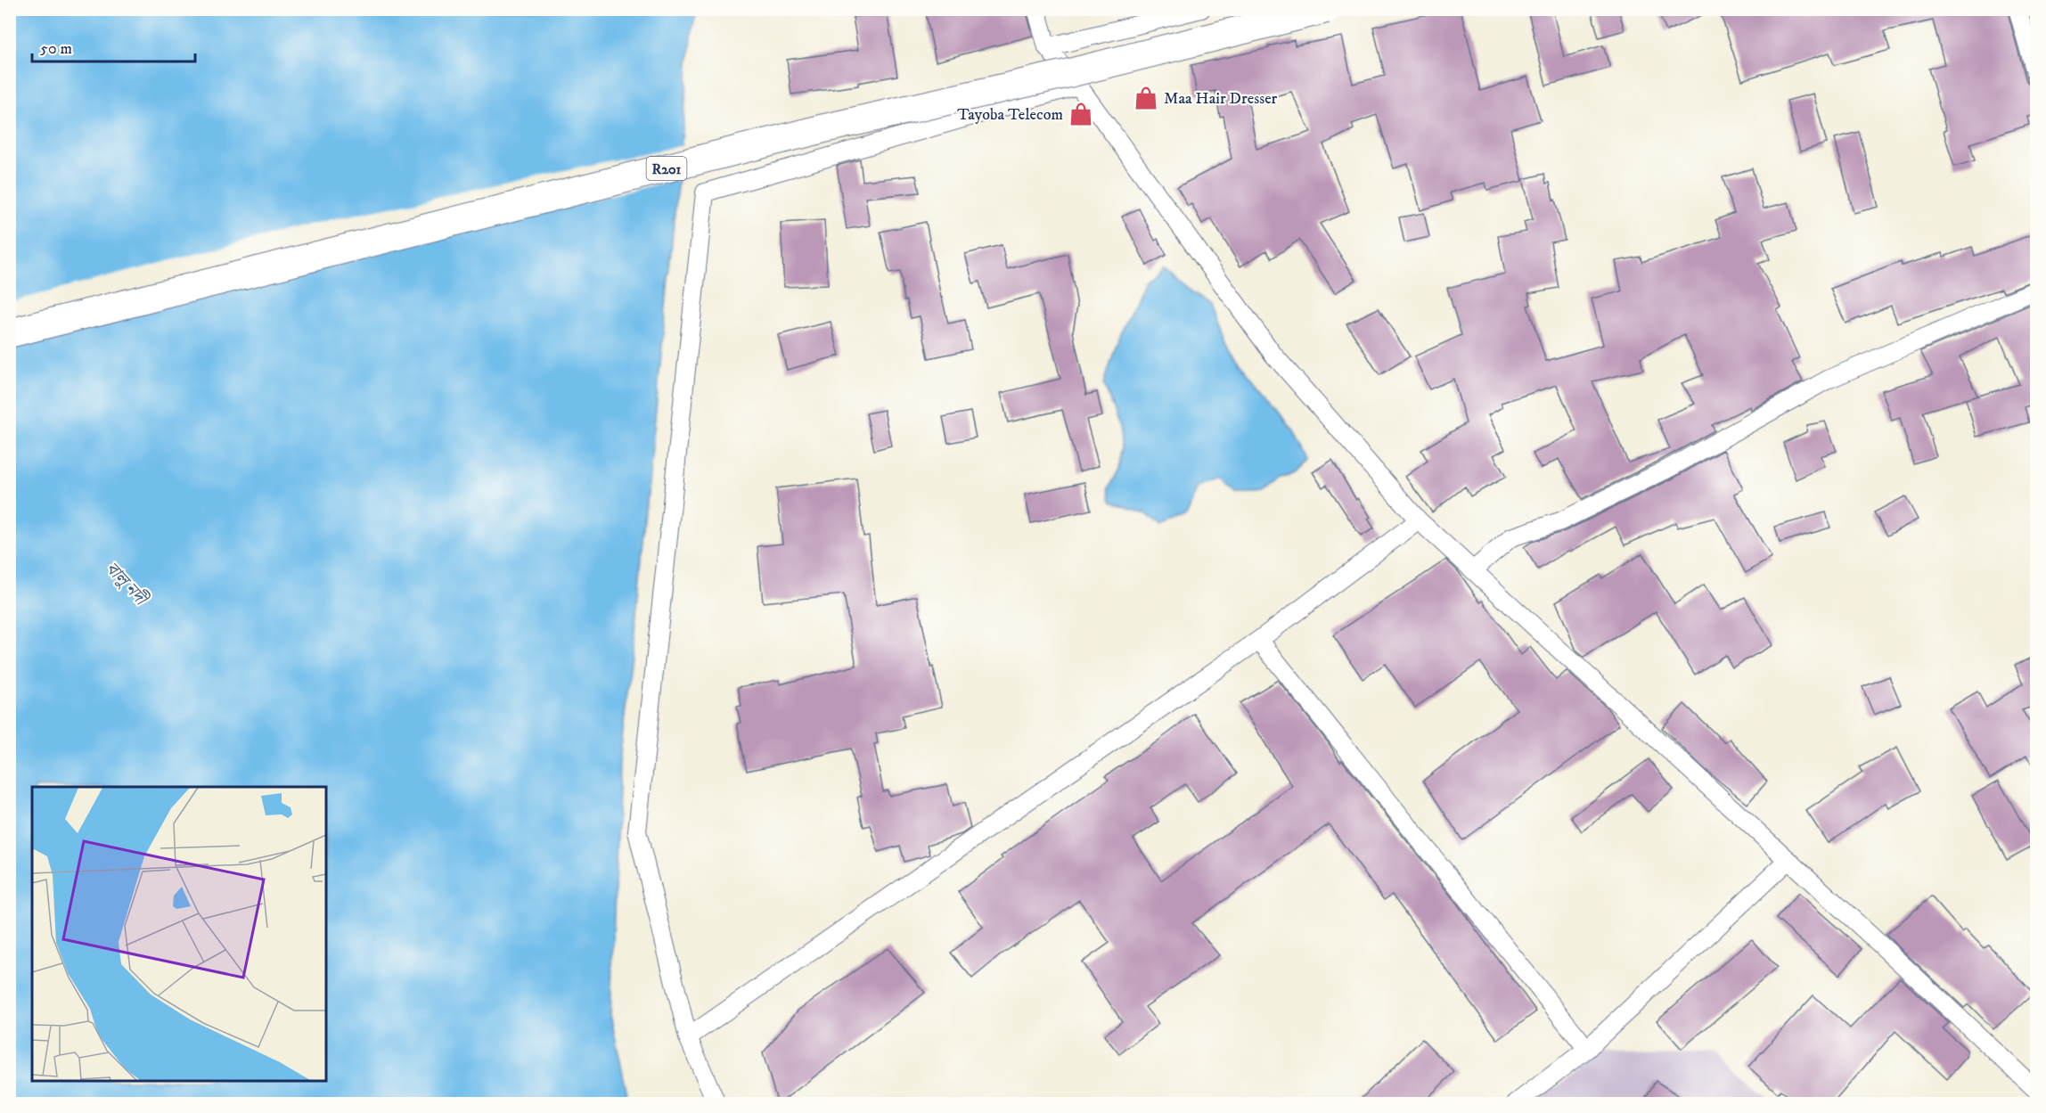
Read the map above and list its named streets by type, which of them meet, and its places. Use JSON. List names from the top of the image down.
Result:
{
  "streets": {
    "main road": ["R201"]
  },
  "water": ["বালু নদী"],
  "places": {
    "shop": ["Maa Hair Dresser", "Tayoba Telecom"]
  },
  "scale_bar": "50 m"
}
